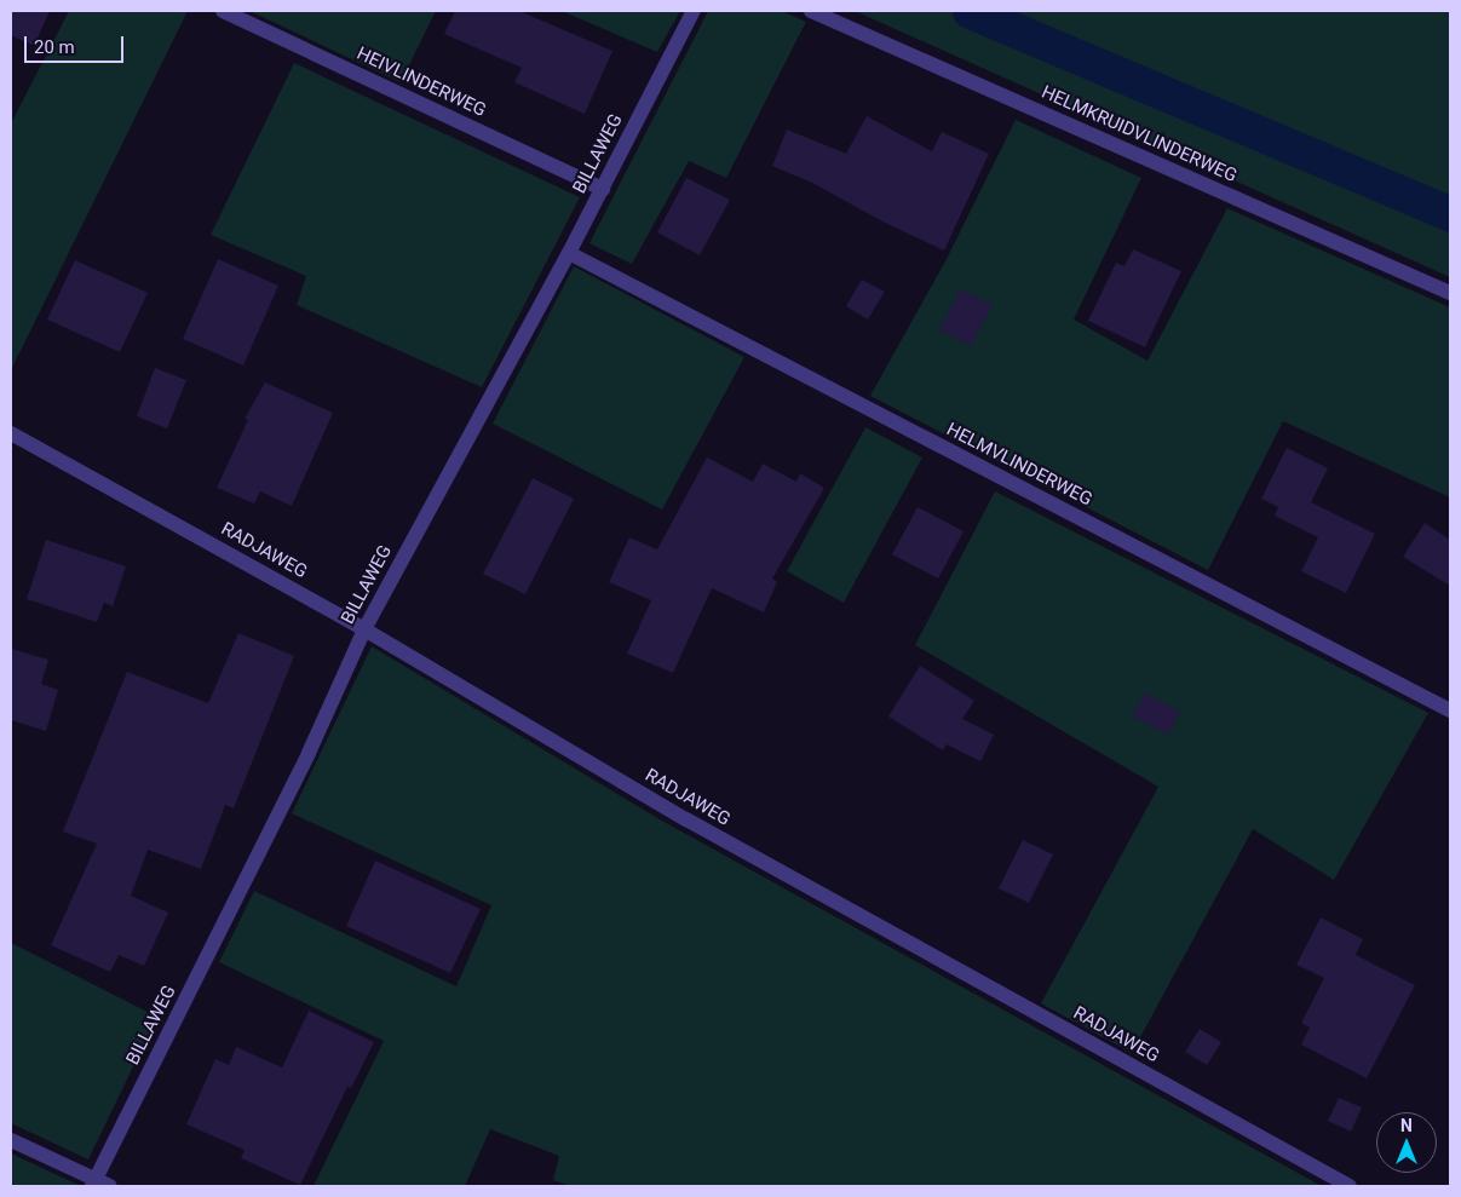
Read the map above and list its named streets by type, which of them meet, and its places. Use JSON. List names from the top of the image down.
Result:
{
  "streets": {
    "street": [
      "HEIVLINDERWEG",
      "HELMKRUIDVLINDERWEG",
      "BILLAWEG",
      "HELMVLINDERWEG",
      "RADJAWEG"
    ]
  },
  "crossings": [
    ["HEIVLINDERWEG", "BILLAWEG"],
    ["BILLAWEG", "HELMVLINDERWEG"],
    ["BILLAWEG", "RADJAWEG"]
  ],
  "scale_bar": "20 m",
  "north": "top"
}
